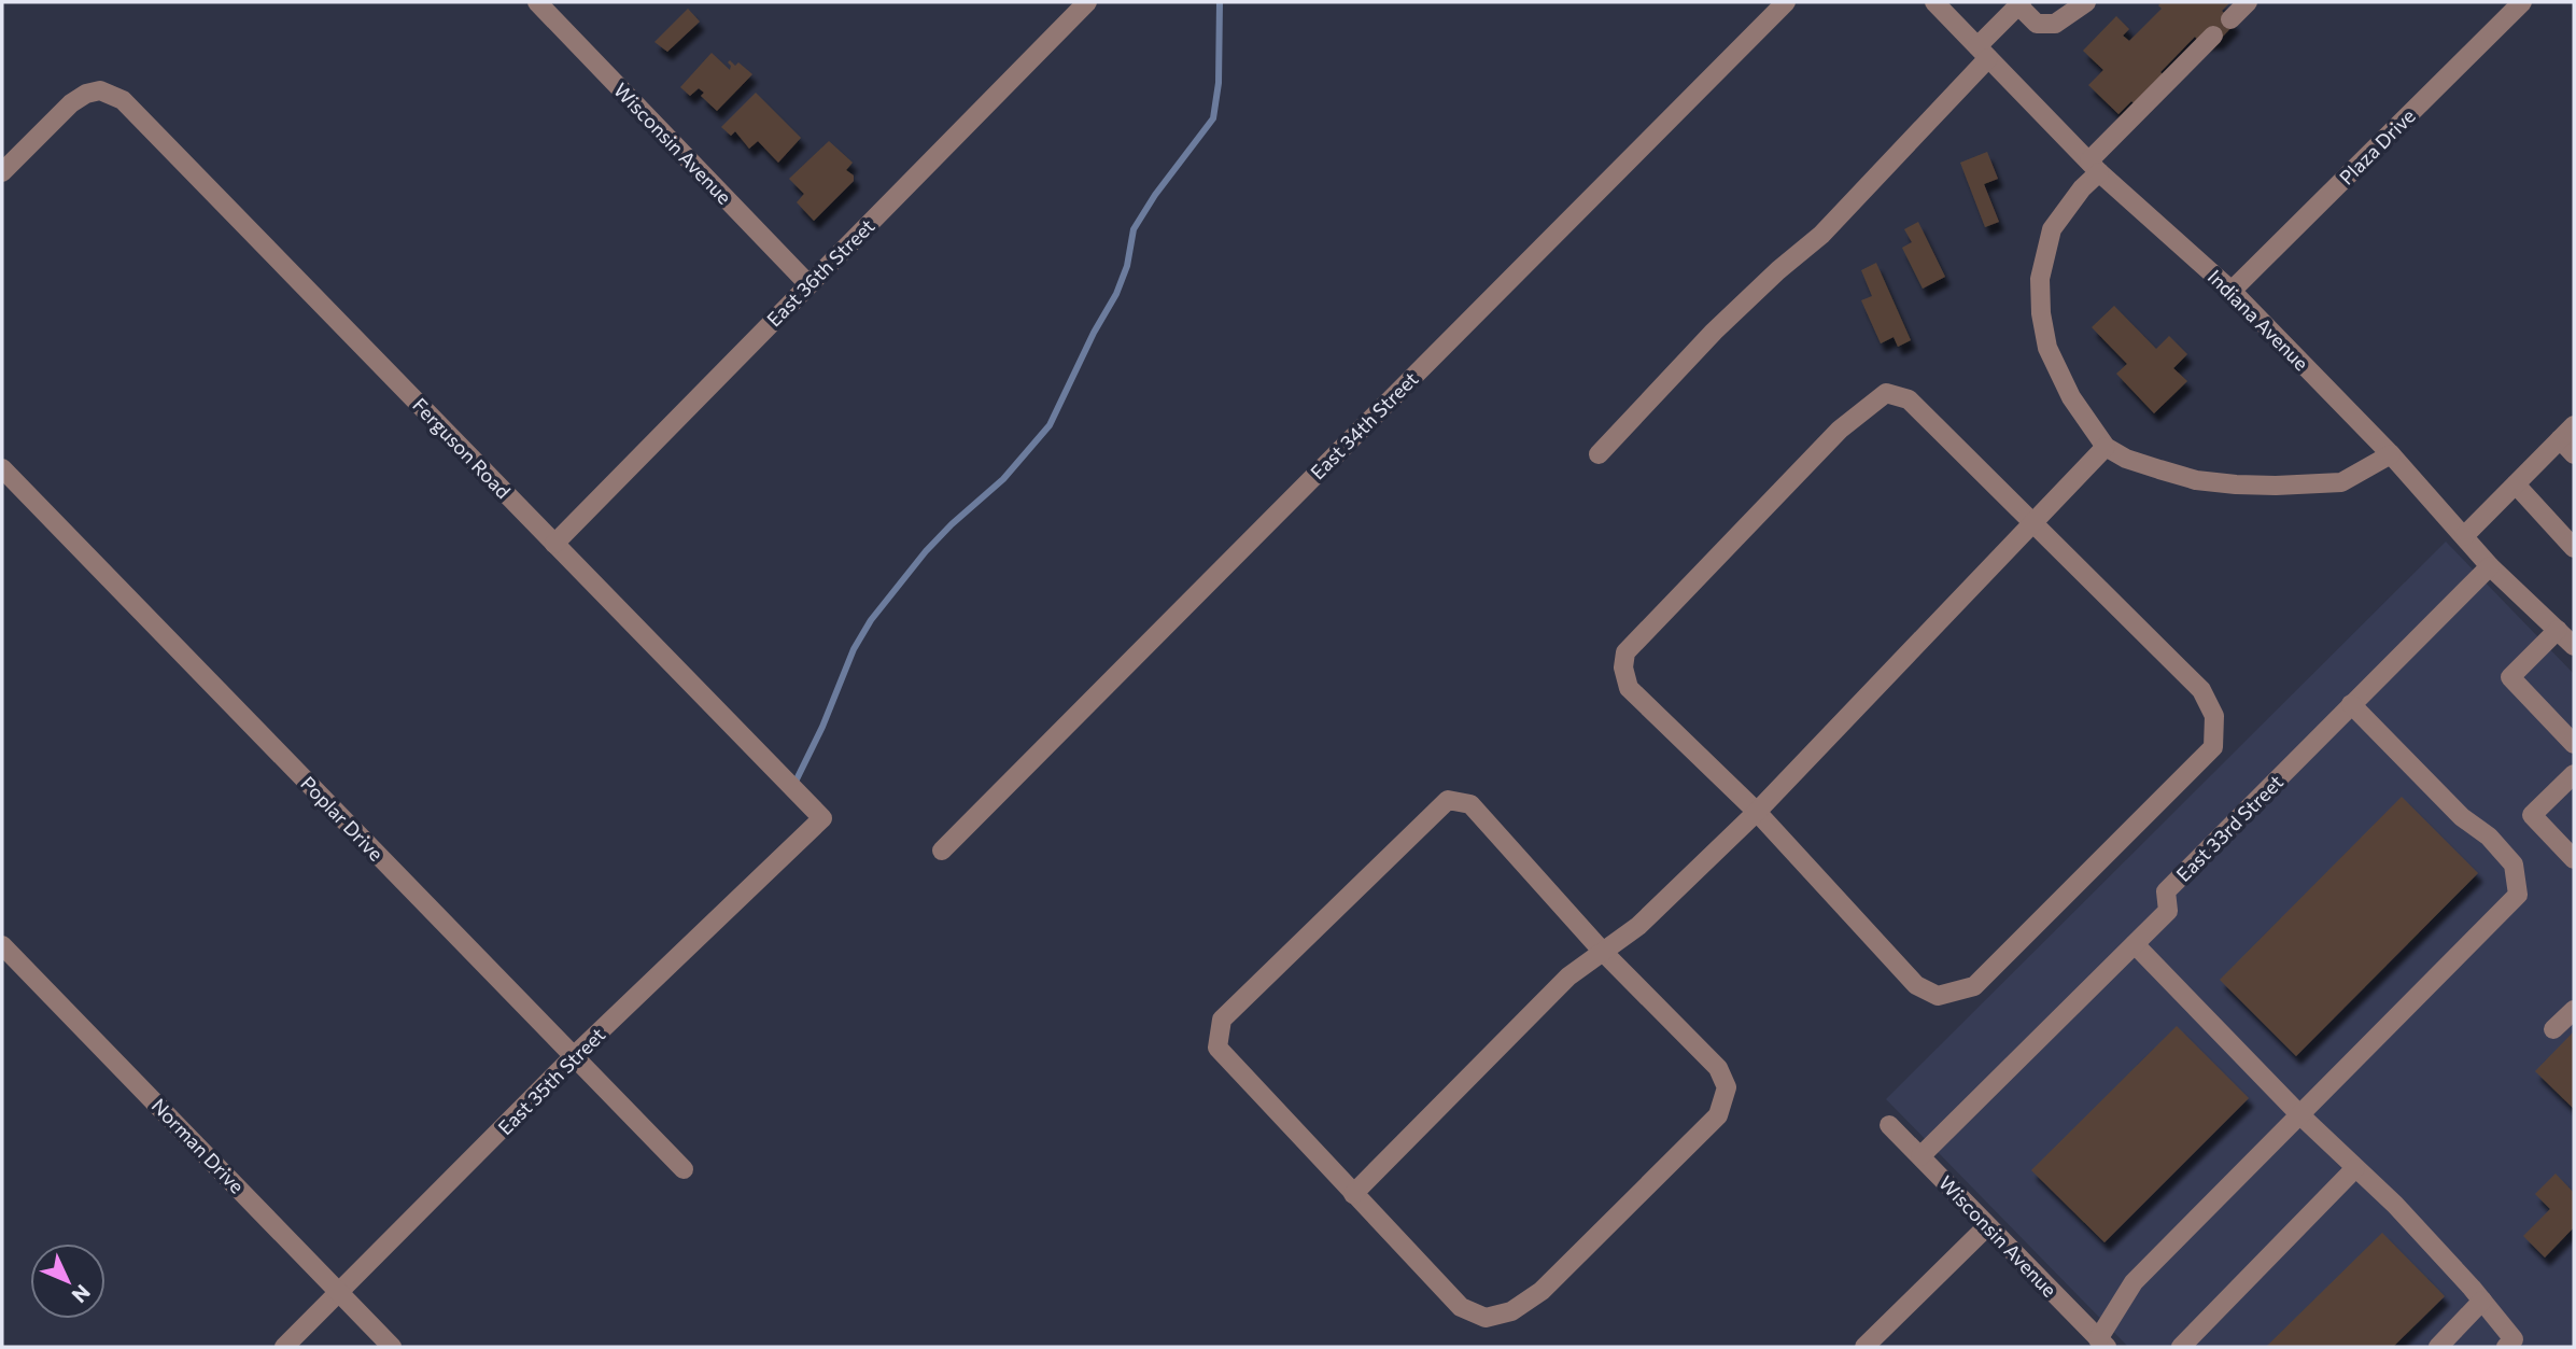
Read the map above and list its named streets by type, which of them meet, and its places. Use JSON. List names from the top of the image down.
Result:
{
  "streets": {
    "street": [
      "Wisconsin Avenue",
      "Plaza Drive",
      "East 36th Street",
      "Indiana Avenue",
      "East 34th Street",
      "Ferguson Road",
      "Poplar Drive",
      "East 33rd Street",
      "East 35th Street",
      "Norman Drive"
    ]
  },
  "crossings": [
    ["Wisconsin Avenue", "East 36th Street"],
    ["Wisconsin Avenue", "East 33rd Street"],
    ["Plaza Drive", "Indiana Avenue"],
    ["East 36th Street", "Ferguson Road"],
    ["Indiana Avenue", "East 33rd Street"],
    ["Ferguson Road", "East 35th Street"],
    ["Poplar Drive", "East 35th Street"],
    ["East 35th Street", "Norman Drive"]
  ],
  "north": "bottom right"
}
